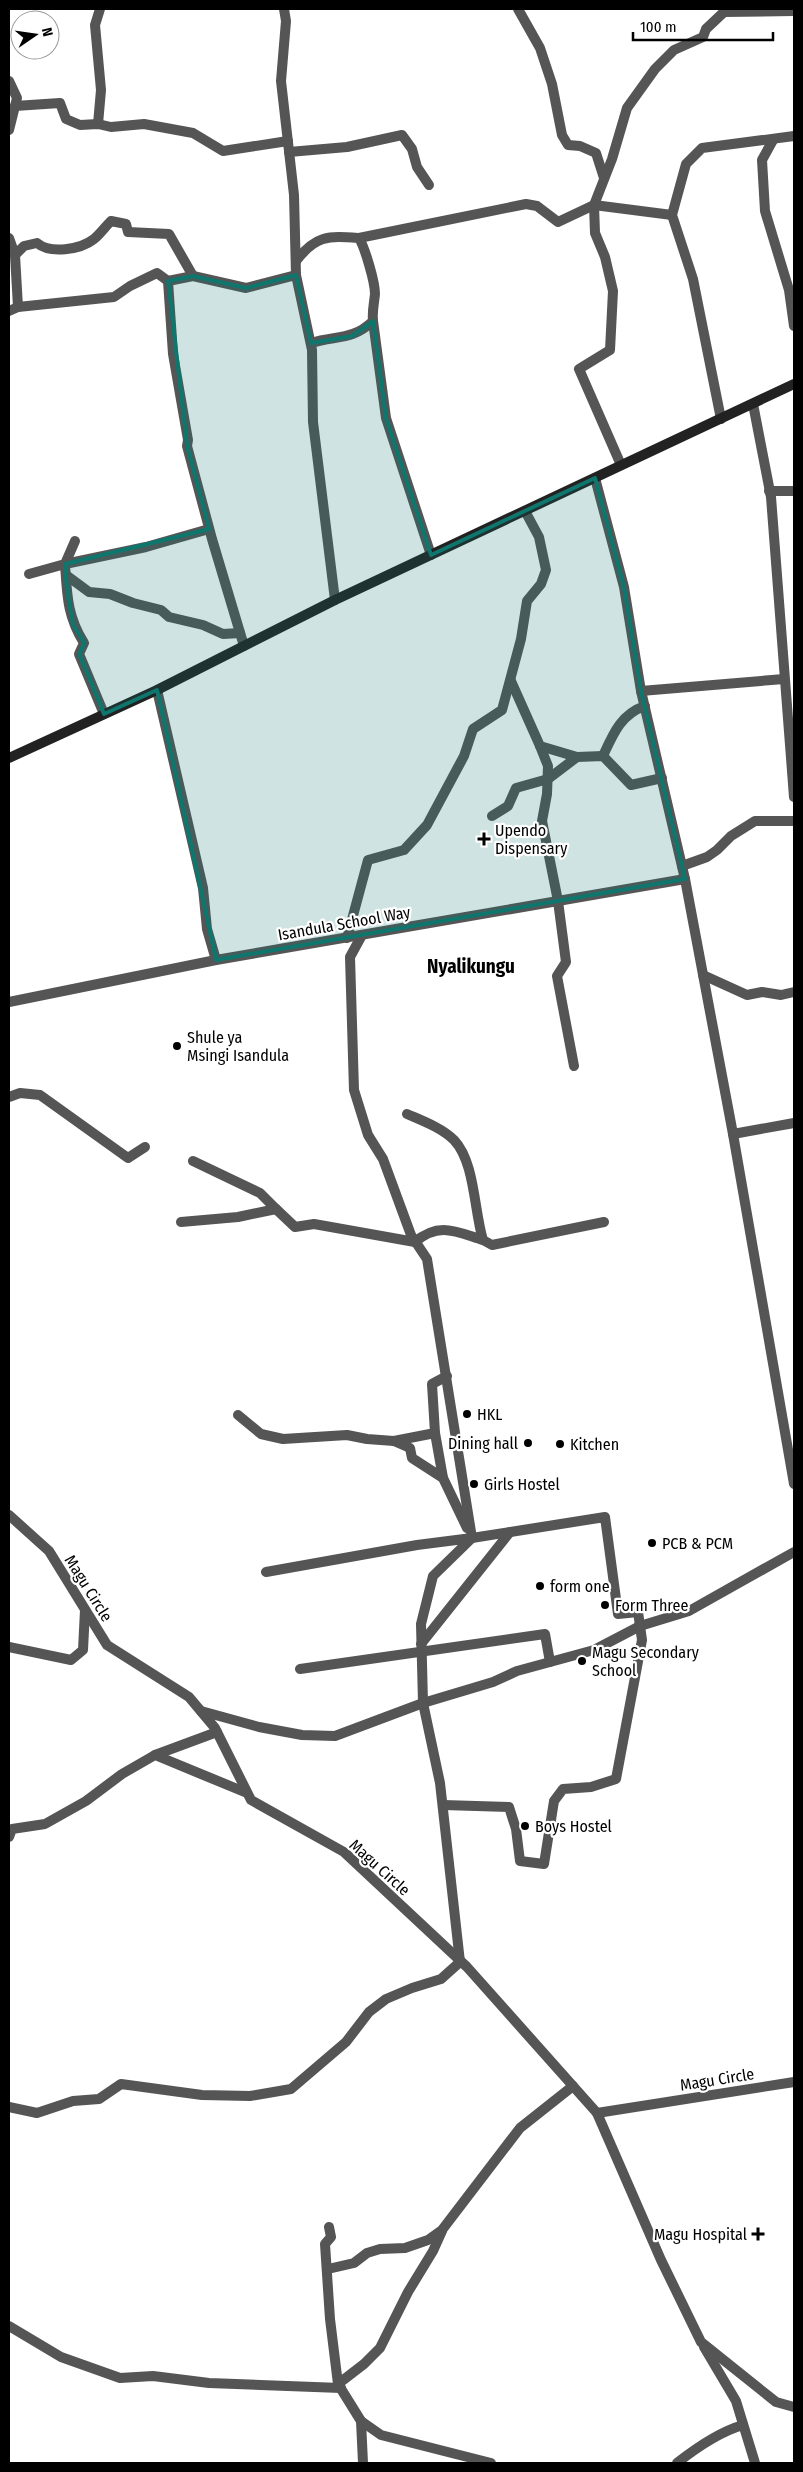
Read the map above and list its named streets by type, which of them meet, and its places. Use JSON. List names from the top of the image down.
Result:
{
  "streets": {
    "street": ["Isandula School Way", "Magu Circle"]
  },
  "districts": ["Nyalikungu"],
  "places": {
    "health": ["Upendo Dispensary", "Magu Hospital"],
    "other": [
      "Shule ya Msingi Isandula",
      "HKL",
      "Dining hall",
      "Kitchen",
      "Girls Hostel",
      "PCB & PCM",
      "form one",
      "Form Three",
      "Magu Secondary School",
      "Boys Hostel"
    ]
  },
  "scale_bar": "100 m",
  "north": "right"
}
